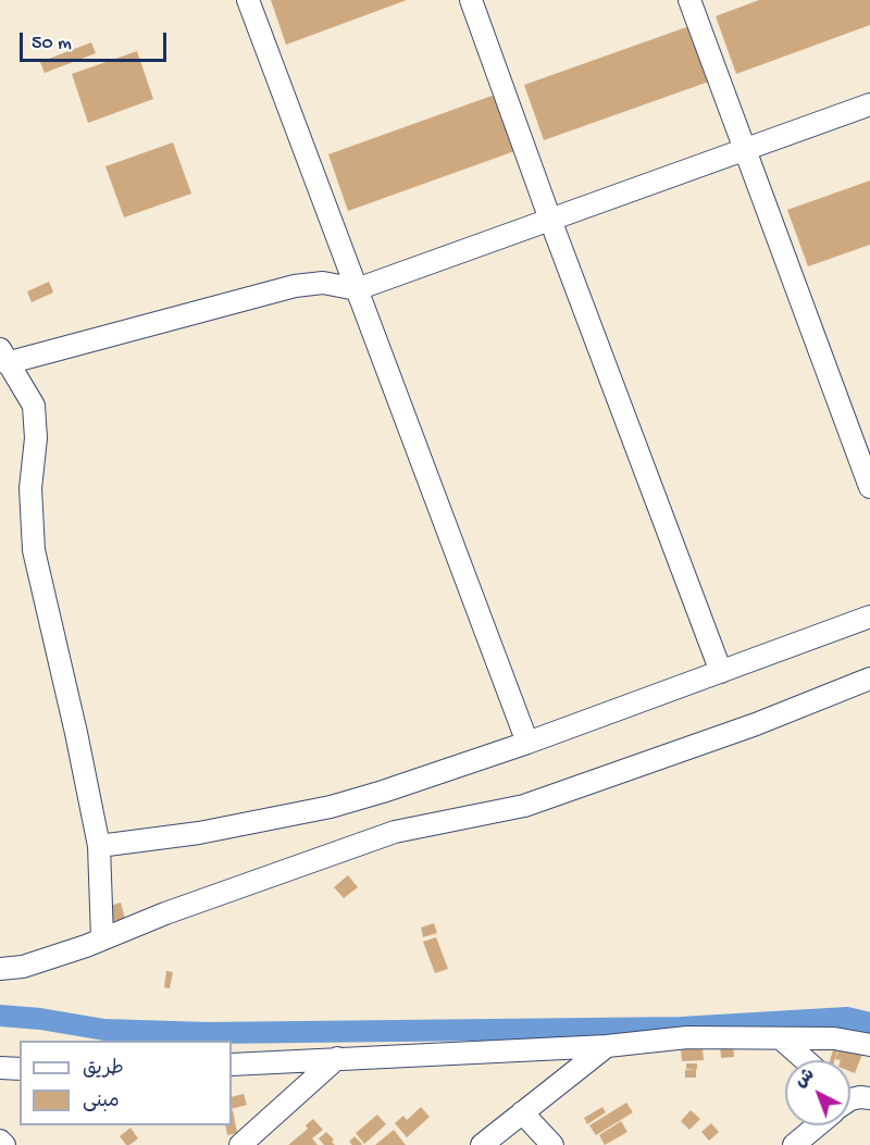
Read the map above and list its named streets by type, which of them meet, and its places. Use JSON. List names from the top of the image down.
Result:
{
  "legend": ["طريق", "مبنى"],
  "scale_bar": "50 m",
  "north": "top left"
}
